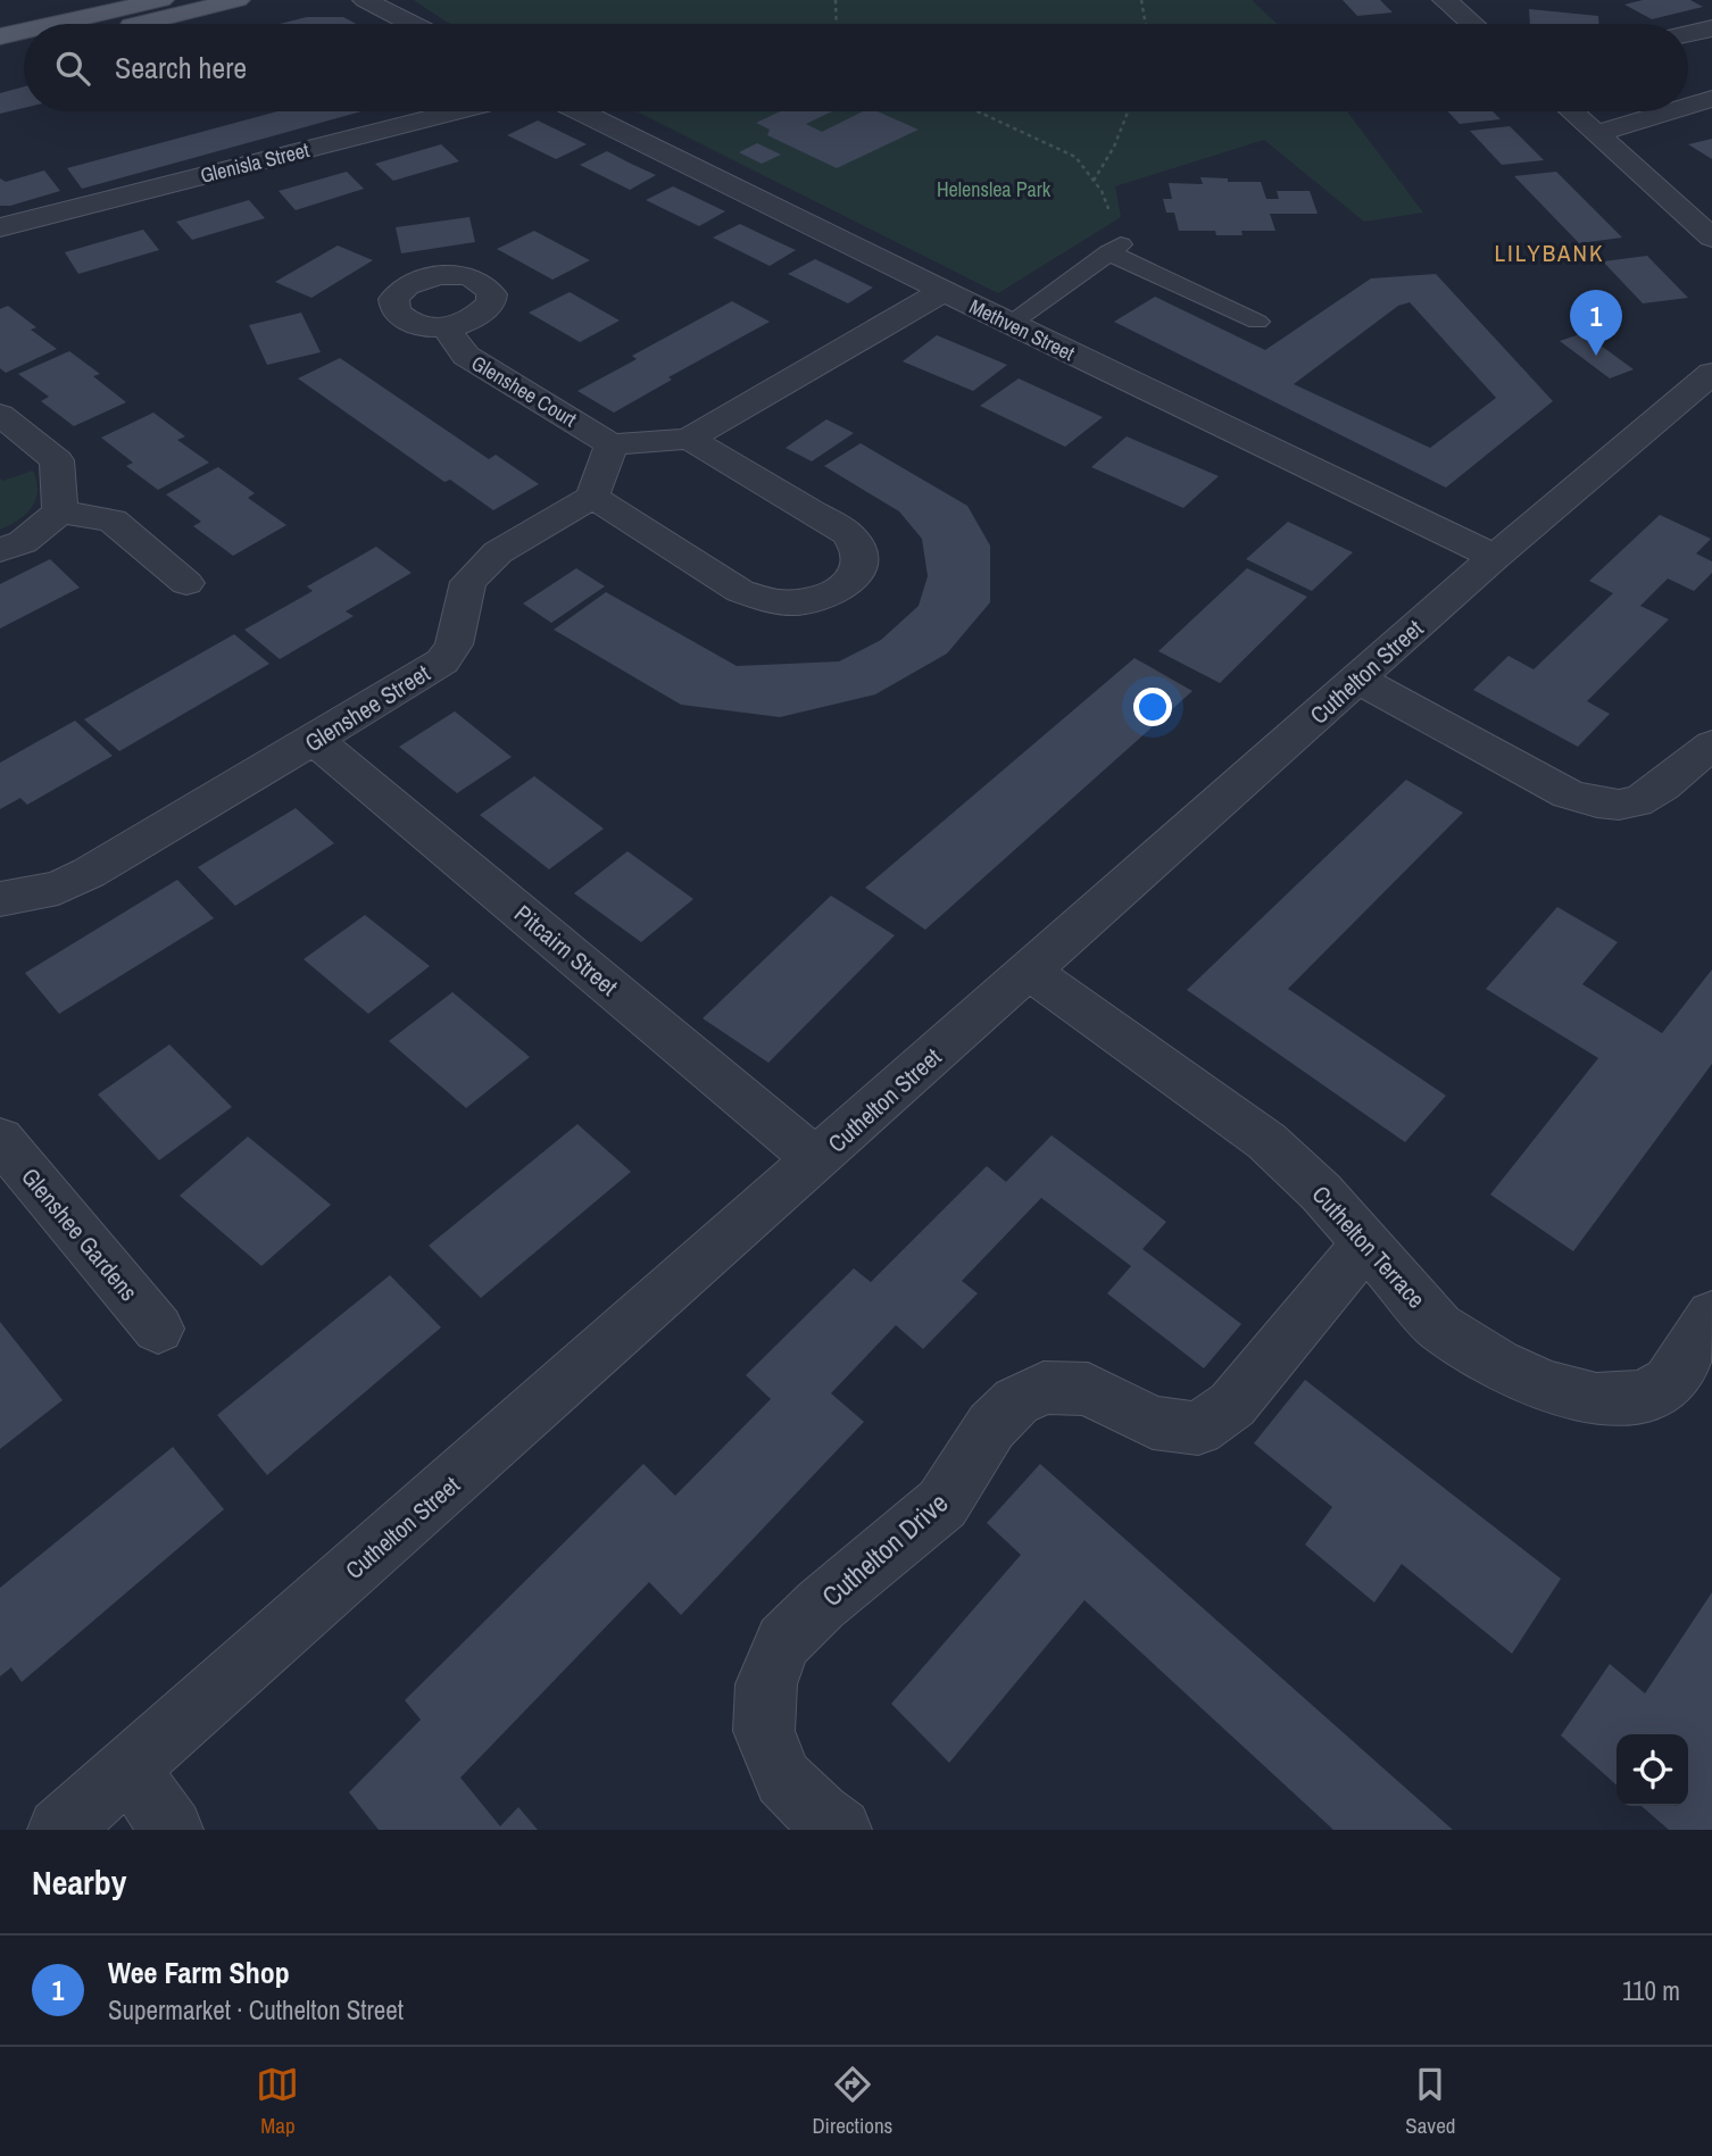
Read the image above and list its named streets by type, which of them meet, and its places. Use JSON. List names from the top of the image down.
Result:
{
  "streets": {
    "street": [
      "Glenisla Street",
      "Methven Street",
      "Glenshee Court",
      "Cuthelton Street",
      "Glenshee Street",
      "Pitcairn Street",
      "Glenshee Gardens",
      "Cuthelton Terrace",
      "Cuthelton Drive"
    ]
  },
  "crossings": [
    ["Methven Street", "Cuthelton Street"],
    ["Cuthelton Street", "Pitcairn Street"],
    ["Cuthelton Street", "Cuthelton Terrace"],
    ["Glenshee Street", "Pitcairn Street"],
    ["Cuthelton Terrace", "Cuthelton Drive"]
  ],
  "districts": ["LILYBANK"],
  "parks": ["Helenslea Park"],
  "page": {
    "search": "Search here",
    "pins": "1",
    "heading": "Nearby",
    "list": [
      {
        "mark": "1",
        "name": "Wee Farm Shop",
        "note": "Supermarket · Cuthelton Street",
        "value": "110 m"
      }
    ],
    "nav": ["Map", "Directions", "Saved"]
  }
}
